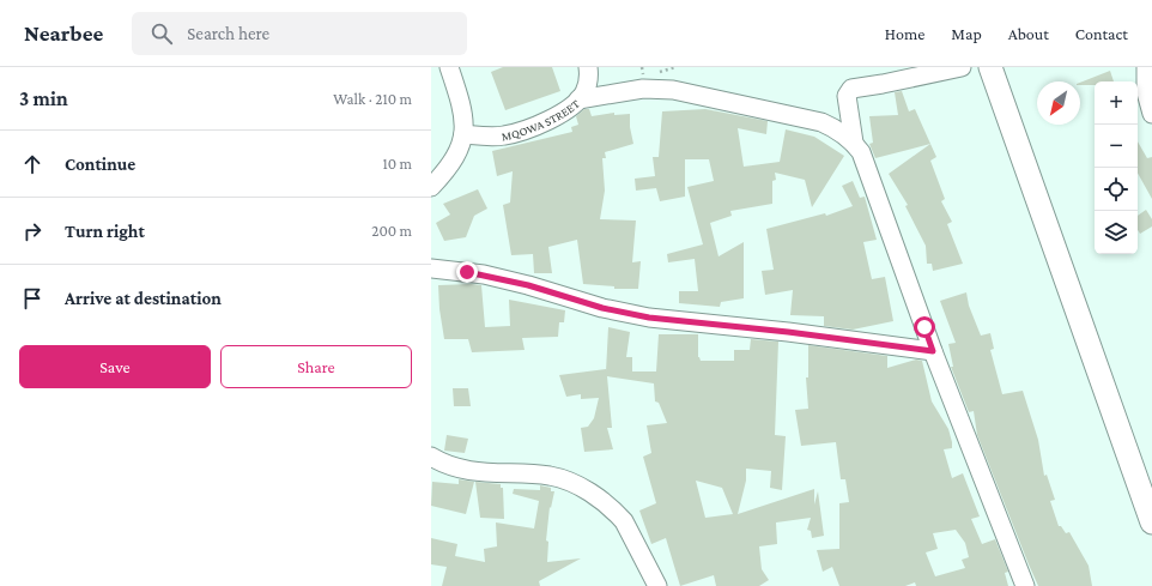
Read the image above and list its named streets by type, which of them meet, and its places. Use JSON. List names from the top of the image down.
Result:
{
  "streets": {
    "street": ["MQOWA STREET"]
  },
  "north": "bottom left",
  "page": {
    "header": "Nearbee",
    "search": "Search here",
    "nav": [
      "Home",
      "Map",
      "About",
      "Contact"
    ],
    "heading": ["3 min", "Walk · 210 m"],
    "map_buttons": ["+", "−"],
    "list": [
      ["Continue", "10 m"],
      ["Turn right", "200 m"],
      "Arrive at destination"
    ],
    "buttons": ["Save", "Share"]
  }
}
